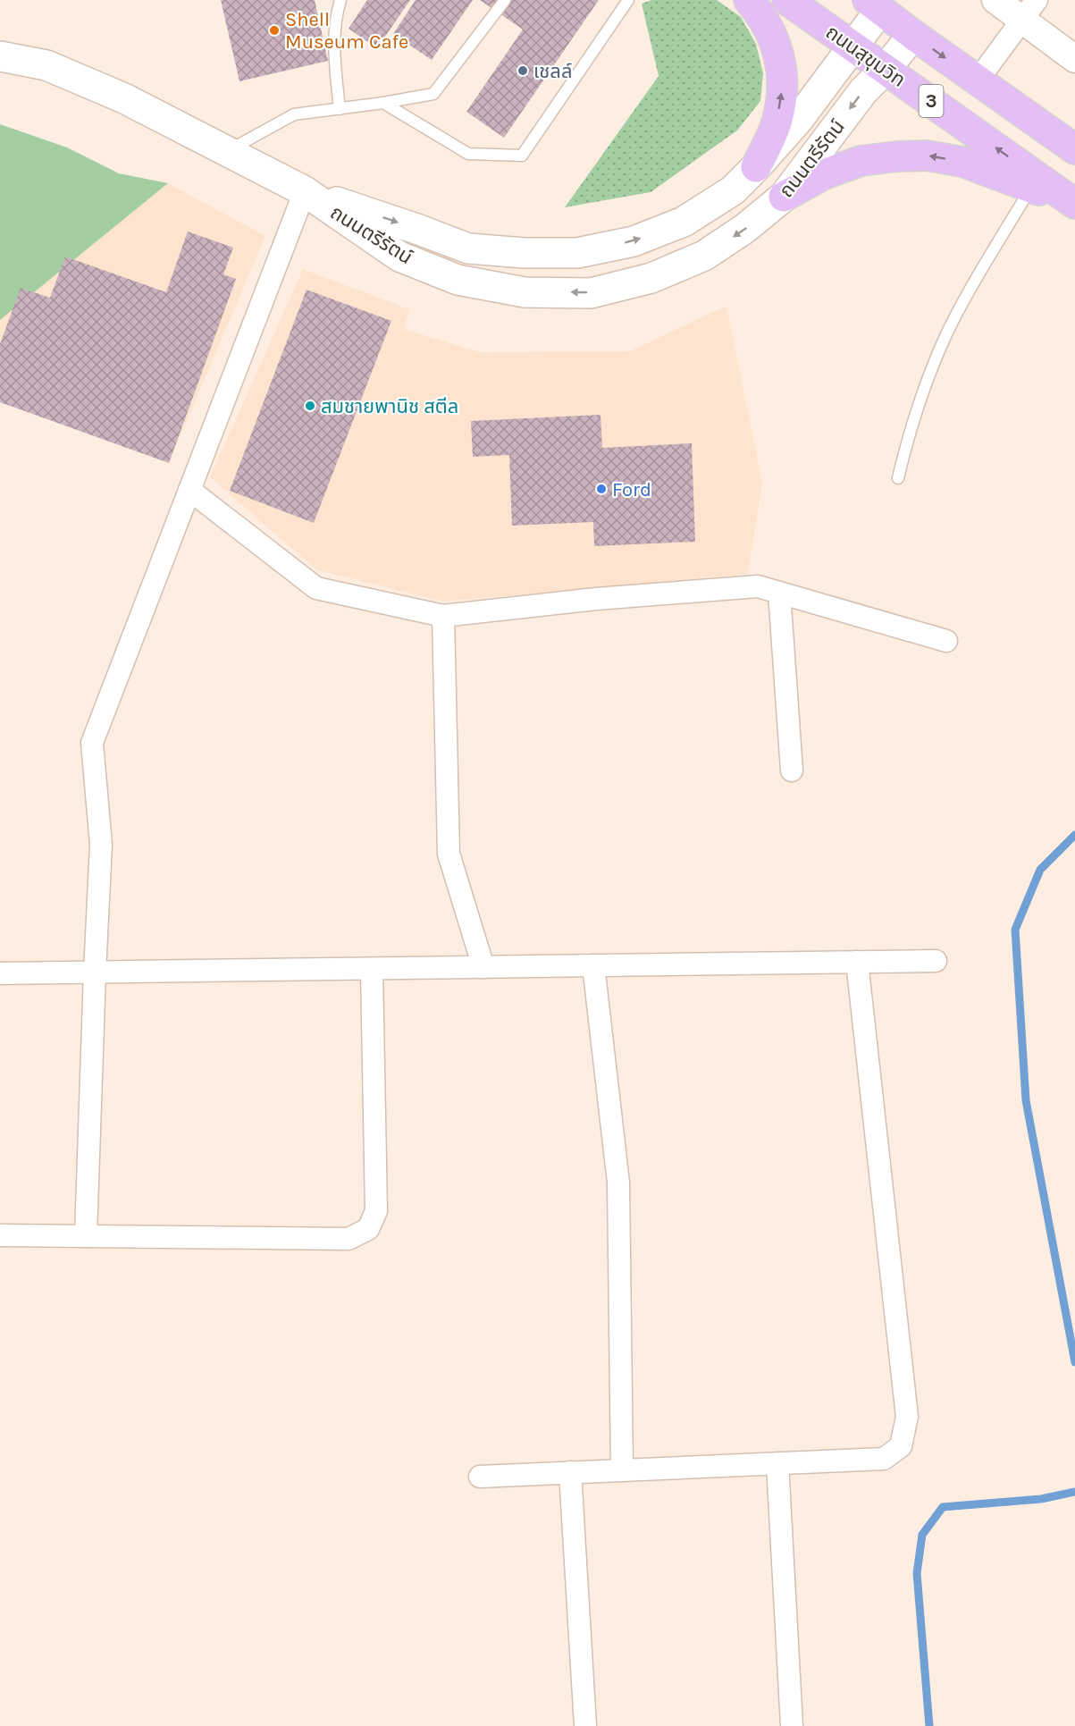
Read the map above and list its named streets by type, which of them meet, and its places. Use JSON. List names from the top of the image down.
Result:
{
  "streets": {
    "highway": ["ถนนสุขุมวิท", "3"],
    "main road": ["ถนนตรีรัตน์"]
  },
  "crossings": [
    ["ถนนสุขุมวิท", "ถนนตรีรัตน์"],
    ["3", "ถนนตรีรัตน์"]
  ],
  "places": [
    "Shell Museum Cafe",
    "เชลล์",
    "สมชายพานิช สตีล",
    "Ford"
  ]
}
